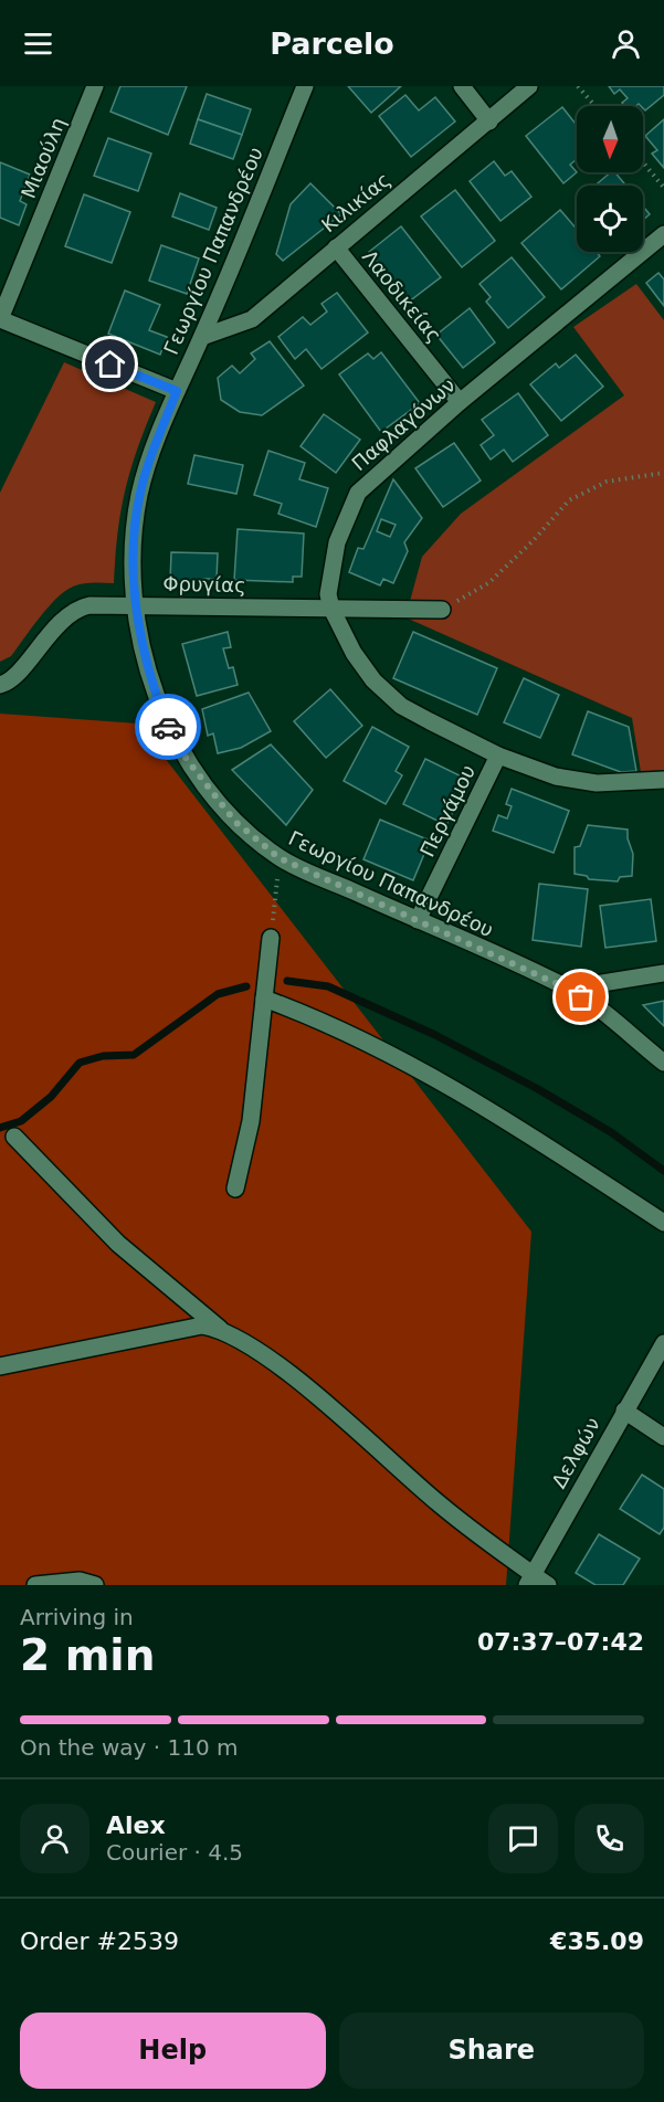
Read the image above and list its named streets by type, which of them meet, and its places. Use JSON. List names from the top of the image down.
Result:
{
  "streets": {
    "street": [
      "Μιαούλη",
      "Κιλικίας",
      "Γεωργίου Παπανδρέου",
      "Λαοδικείας",
      "Παφλαγόνων",
      "Φρυγίας",
      "Περγάμου",
      "Δελφών"
    ]
  },
  "crossings": [
    ["Κιλικίας", "Γεωργίου Παπανδρέου"],
    ["Κιλικίας", "Λαοδικείας"],
    ["Γεωργίου Παπανδρέου", "Φρυγίας"],
    ["Γεωργίου Παπανδρέου", "Περγάμου"],
    ["Λαοδικείας", "Παφλαγόνων"],
    ["Παφλαγόνων", "Φρυγίας"],
    ["Παφλαγόνων", "Περγάμου"]
  ],
  "north": "bottom",
  "page": {
    "header": "Parcelo",
    "heading": ["2 min", "Arriving in", "07:37–07:42"],
    "panel": [
      "Alex",
      "Courier · 4.5",
      "Order #2539",
      "€35.09"
    ],
    "bar": "On the way · 110 m",
    "buttons": ["Help", "Share"]
  }
}
